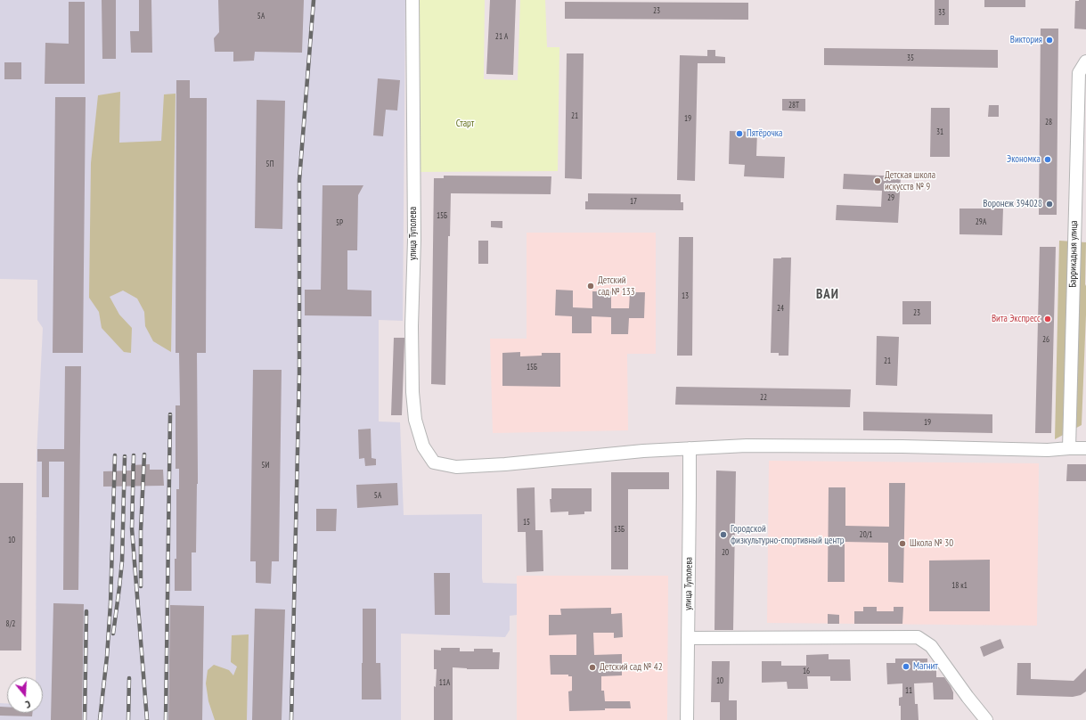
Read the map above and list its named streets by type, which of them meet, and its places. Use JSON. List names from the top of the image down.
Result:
{
  "streets": {
    "street": ["улица Туполева", "Баррикадная улица"]
  },
  "districts": ["ВАИ"],
  "parks": ["Старт"],
  "places": [
    "Виктория",
    "Пятёрочка",
    "Экономка",
    "Детская школа искусств № 9",
    "Воронеж 394028",
    "Детский сад № 133",
    "Вита Экспресс",
    "Городской физкультурно-спортивный центр",
    "Школа № 30",
    "Магнит",
    "Детский сад № 42"
  ],
  "house_numbers": [
    "23",
    "33",
    "5А",
    "21 А",
    "35",
    "28Т",
    "21",
    "19",
    "28",
    "31",
    "5П",
    "29",
    "17",
    "15Б",
    "29А",
    "5Р",
    "13",
    "24",
    "23",
    "26",
    "21",
    "15Б",
    "22",
    "19",
    "5И",
    "5А",
    "15",
    "13Б",
    "20/1",
    "10",
    "20",
    "18 к1",
    "8/2",
    "16",
    "10",
    "11А",
    "11"
  ],
  "north": "bottom"
}
